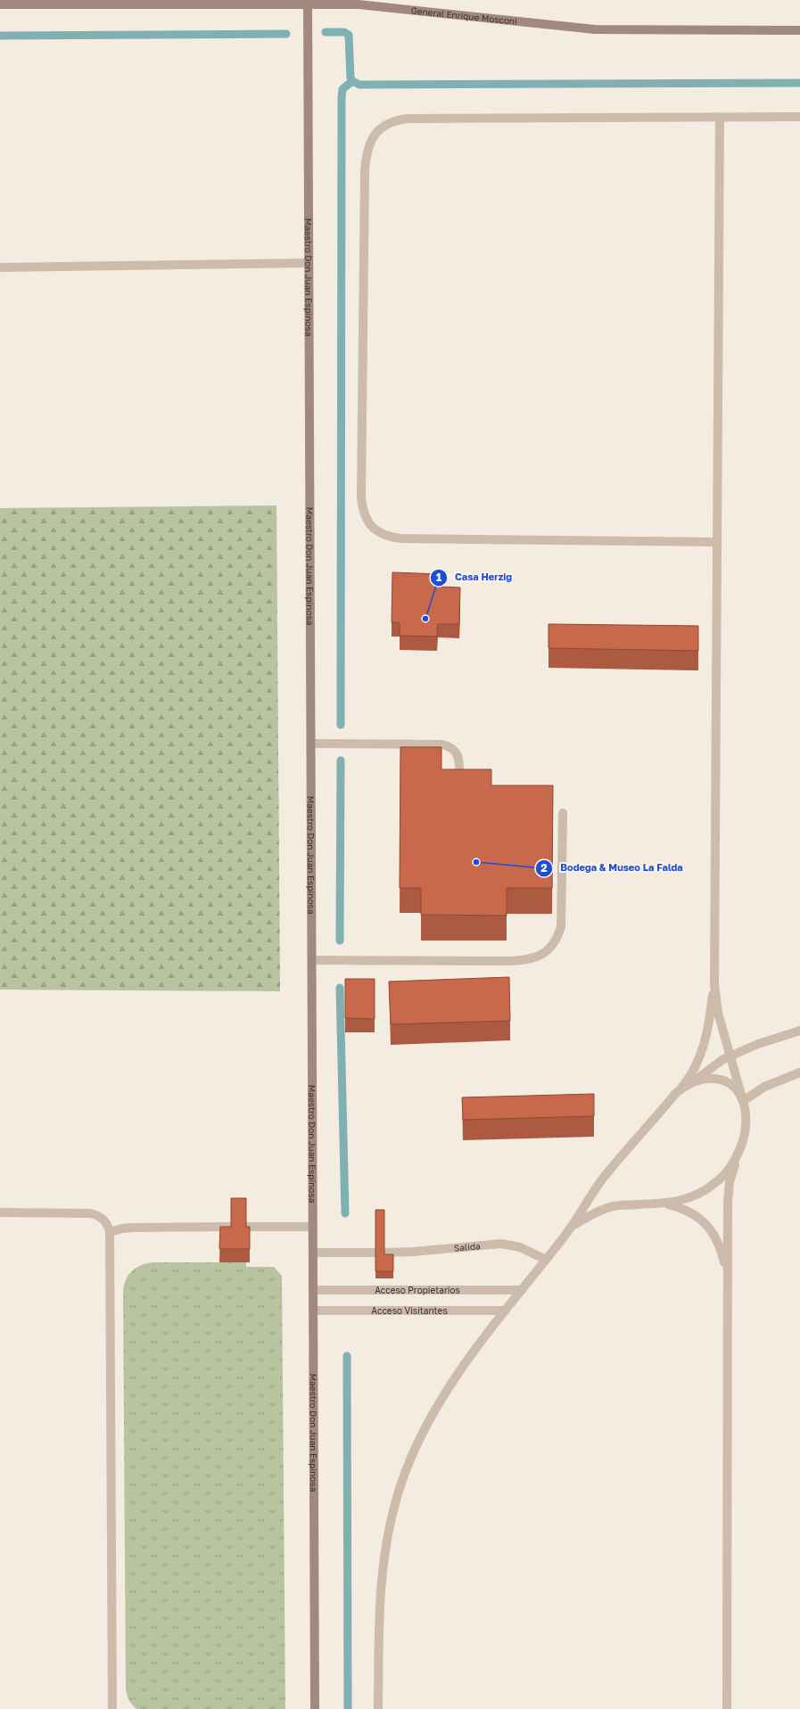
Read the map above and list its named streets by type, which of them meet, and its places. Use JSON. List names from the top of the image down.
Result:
{
  "streets": {
    "main road": ["General Enrique Mosconi", "Maestro Don Juan Espinosa"],
    "street": ["Salida", "Acceso Propietarios", "Acceso Visitantes"]
  },
  "crossings": [
    ["General Enrique Mosconi", "Maestro Don Juan Espinosa"],
    ["Maestro Don Juan Espinosa", "Salida"],
    ["Maestro Don Juan Espinosa", "Acceso Propietarios"],
    ["Maestro Don Juan Espinosa", "Acceso Visitantes"]
  ],
  "places": ["Casa Herzig", "Bodega & Museo La Falda"]
}
